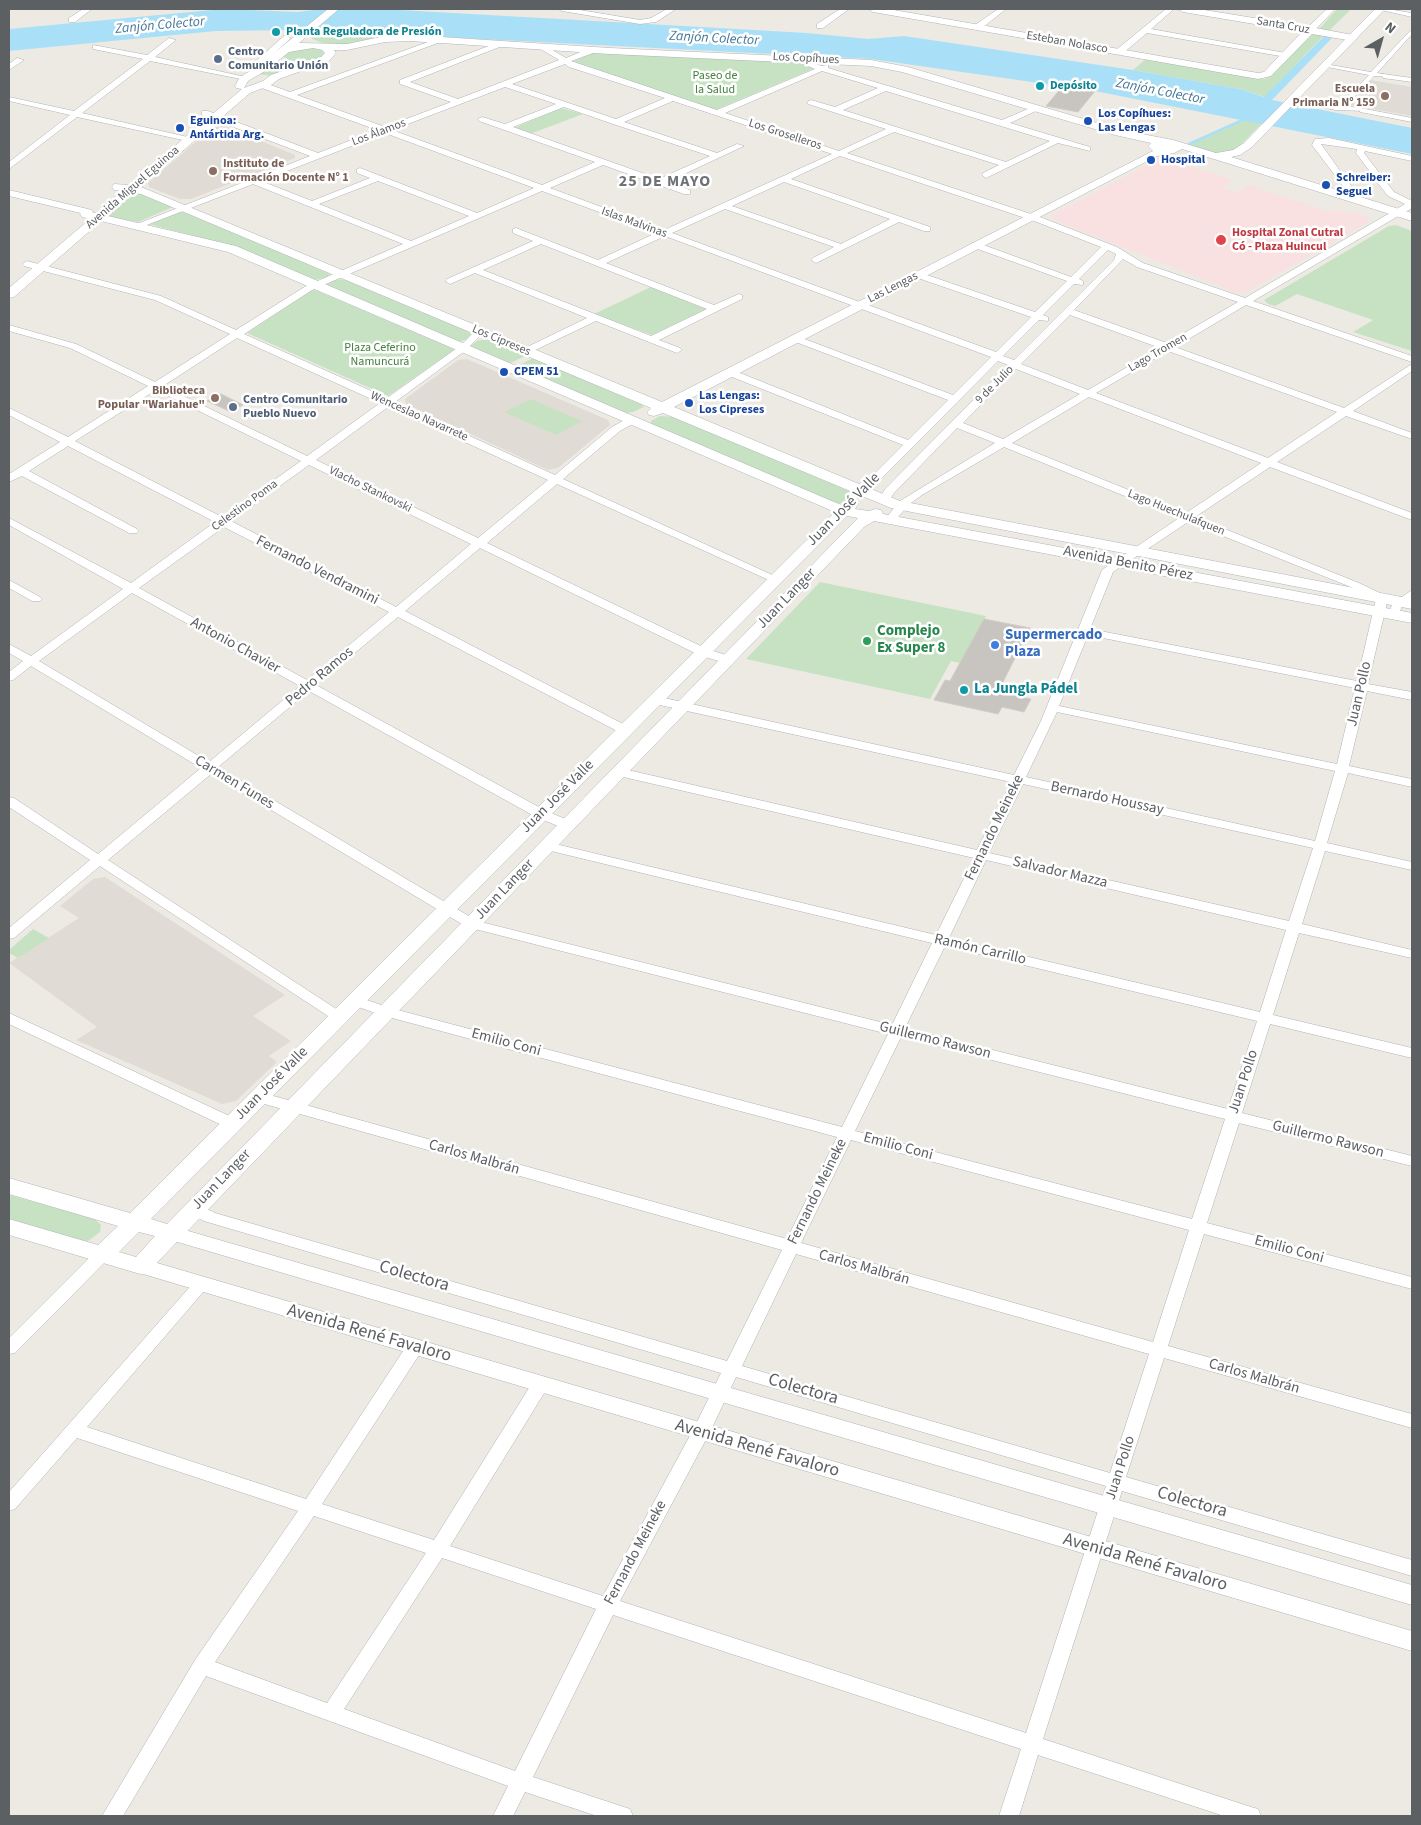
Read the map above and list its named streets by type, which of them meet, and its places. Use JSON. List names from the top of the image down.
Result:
{
  "streets": {
    "main road": [
      "Los Copíhues",
      "Avenida Miguel Eguinoa",
      "Las Lengas",
      "Los Cipreses",
      "9 de Julio",
      "Juan José Valle",
      "Avenida Benito Pérez",
      "Juan Langer",
      "Avenida René Favaloro"
    ],
    "street": [
      "Santa Cruz",
      "Esteban Nolasco",
      "Los Álamos",
      "Los Groselleros",
      "Islas Malvinas",
      "Lago Tromen",
      "Wenceslao Navarrete",
      "Vlacho Stankovski",
      "Celestino Poma",
      "Lago Huechulafquen",
      "Fernando Vendramini",
      "Antonio Chavier",
      "Pedro Ramos",
      "Juan Pollo",
      "Carmen Funes",
      "Bernardo Houssay",
      "Fernando Meineke",
      "Salvador Mazza",
      "Ramón Carrillo",
      "Guillermo Rawson",
      "Emilio Coni",
      "Carlos Malbrán",
      "Colectora"
    ]
  },
  "crossings": [
    ["Los Copíhues", "Los Álamos"],
    ["Los Copíhues", "Los Groselleros"],
    ["Los Copíhues", "Avenida Miguel Eguinoa"],
    ["Los Copíhues", "Las Lengas"],
    ["Los Copíhues", "Lago Tromen"],
    ["Los Álamos", "Los Groselleros"],
    ["Los Álamos", "Islas Malvinas"],
    ["Los Álamos", "Los Cipreses"],
    ["Los Groselleros", "Las Lengas"],
    ["Los Groselleros", "Lago Tromen"],
    ["Los Groselleros", "9 de Julio"],
    ["Los Groselleros", "Juan José Valle"],
    ["Avenida Miguel Eguinoa", "Islas Malvinas"],
    ["Avenida Miguel Eguinoa", "Los Cipreses"],
    ["Avenida Miguel Eguinoa", "Wenceslao Navarrete"],
    ["Islas Malvinas", "Las Lengas"],
    ["Islas Malvinas", "Lago Tromen"],
    ["Islas Malvinas", "9 de Julio"],
    ["Islas Malvinas", "Juan José Valle"],
    ["Las Lengas", "Los Cipreses"],
    ["Las Lengas", "Pedro Ramos"],
    ["Los Cipreses", "9 de Julio"],
    ["Los Cipreses", "Celestino Poma"],
    ["Los Cipreses", "Juan José Valle"],
    ["Los Cipreses", "Avenida Benito Pérez"],
    ["Los Cipreses", "Pedro Ramos"],
    ["Lago Tromen", "Lago Huechulafquen"],
    ["Lago Tromen", "Avenida Benito Pérez"],
    ["9 de Julio", "Juan José Valle"],
    ["9 de Julio", "Lago Huechulafquen"],
    ["9 de Julio", "Avenida Benito Pérez"],
    ["9 de Julio", "Juan Langer"],
    ["Wenceslao Navarrete", "Celestino Poma"],
    ["Wenceslao Navarrete", "Juan José Valle"],
    ["Wenceslao Navarrete", "Pedro Ramos"],
    ["Vlacho Stankovski", "Celestino Poma"],
    ["Vlacho Stankovski", "Juan José Valle"],
    ["Vlacho Stankovski", "Juan Langer"],
    ["Vlacho Stankovski", "Pedro Ramos"],
    ["Celestino Poma", "Fernando Vendramini"],
    ["Celestino Poma", "Antonio Chavier"],
    ["Celestino Poma", "Carmen Funes"],
    ["Juan José Valle", "Avenida Benito Pérez"],
    ["Juan José Valle", "Fernando Vendramini"],
    ["Juan José Valle", "Juan Langer"],
    ["Juan José Valle", "Antonio Chavier"],
    ["Juan José Valle", "Carmen Funes"],
    ["Juan José Valle", "Bernardo Houssay"],
    ["Juan José Valle", "Guillermo Rawson"],
    ["Juan José Valle", "Emilio Coni"],
    ["Juan José Valle", "Carlos Malbrán"],
    ["Juan José Valle", "Avenida René Favaloro"],
    ["Lago Huechulafquen", "Avenida Benito Pérez"],
    ["Lago Huechulafquen", "Juan Pollo"],
    ["Avenida Benito Pérez", "Juan Langer"],
    ["Avenida Benito Pérez", "Juan Pollo"],
    ["Avenida Benito Pérez", "Fernando Meineke"],
    ["Fernando Vendramini", "Pedro Ramos"],
    ["Juan Langer", "Antonio Chavier"],
    ["Juan Langer", "Carmen Funes"],
    ["Juan Langer", "Bernardo Houssay"],
    ["Juan Langer", "Salvador Mazza"],
    ["Juan Langer", "Ramón Carrillo"],
    ["Juan Langer", "Guillermo Rawson"],
    ["Juan Langer", "Emilio Coni"],
    ["Juan Langer", "Carlos Malbrán"],
    ["Juan Langer", "Colectora"],
    ["Juan Langer", "Avenida René Favaloro"],
    ["Antonio Chavier", "Pedro Ramos"],
    ["Pedro Ramos", "Carmen Funes"],
    ["Juan Pollo", "Bernardo Houssay"],
    ["Juan Pollo", "Salvador Mazza"],
    ["Juan Pollo", "Ramón Carrillo"],
    ["Juan Pollo", "Guillermo Rawson"],
    ["Juan Pollo", "Emilio Coni"],
    ["Juan Pollo", "Carlos Malbrán"],
    ["Juan Pollo", "Colectora"],
    ["Juan Pollo", "Avenida René Favaloro"],
    ["Carmen Funes", "Guillermo Rawson"],
    ["Bernardo Houssay", "Fernando Meineke"],
    ["Fernando Meineke", "Salvador Mazza"],
    ["Fernando Meineke", "Ramón Carrillo"],
    ["Fernando Meineke", "Guillermo Rawson"],
    ["Fernando Meineke", "Emilio Coni"],
    ["Fernando Meineke", "Carlos Malbrán"],
    ["Fernando Meineke", "Colectora"],
    ["Fernando Meineke", "Avenida René Favaloro"]
  ],
  "districts": ["25 DE MAYO"],
  "water": ["Zanjón Colector"],
  "parks": ["Paseo de la Salud", "Plaza Ceferino Namuncurá"],
  "places": [
    "Planta Reguladora de Presión",
    "Centro Comunitario Unión",
    "Depósito",
    "Escuela Primaria N° 159",
    "Los Copíhues: Las Lengas",
    "Eguinoa: Antártida Arg.",
    "Hospital",
    "Instituto de Formación Docente N° 1",
    "Schreiber: Seguel",
    "Hospital Zonal Cutral Có - Plaza Huincul",
    "CPEM 51",
    "Biblioteca Popular \"Wariahue\"",
    "Las Lengas: Los Cipreses",
    "Centro Comunitario Pueblo Nuevo",
    "Complejo Ex Super 8",
    "Supermercado Plaza",
    "La Jungla Pádel"
  ],
  "north": "top right"
}
